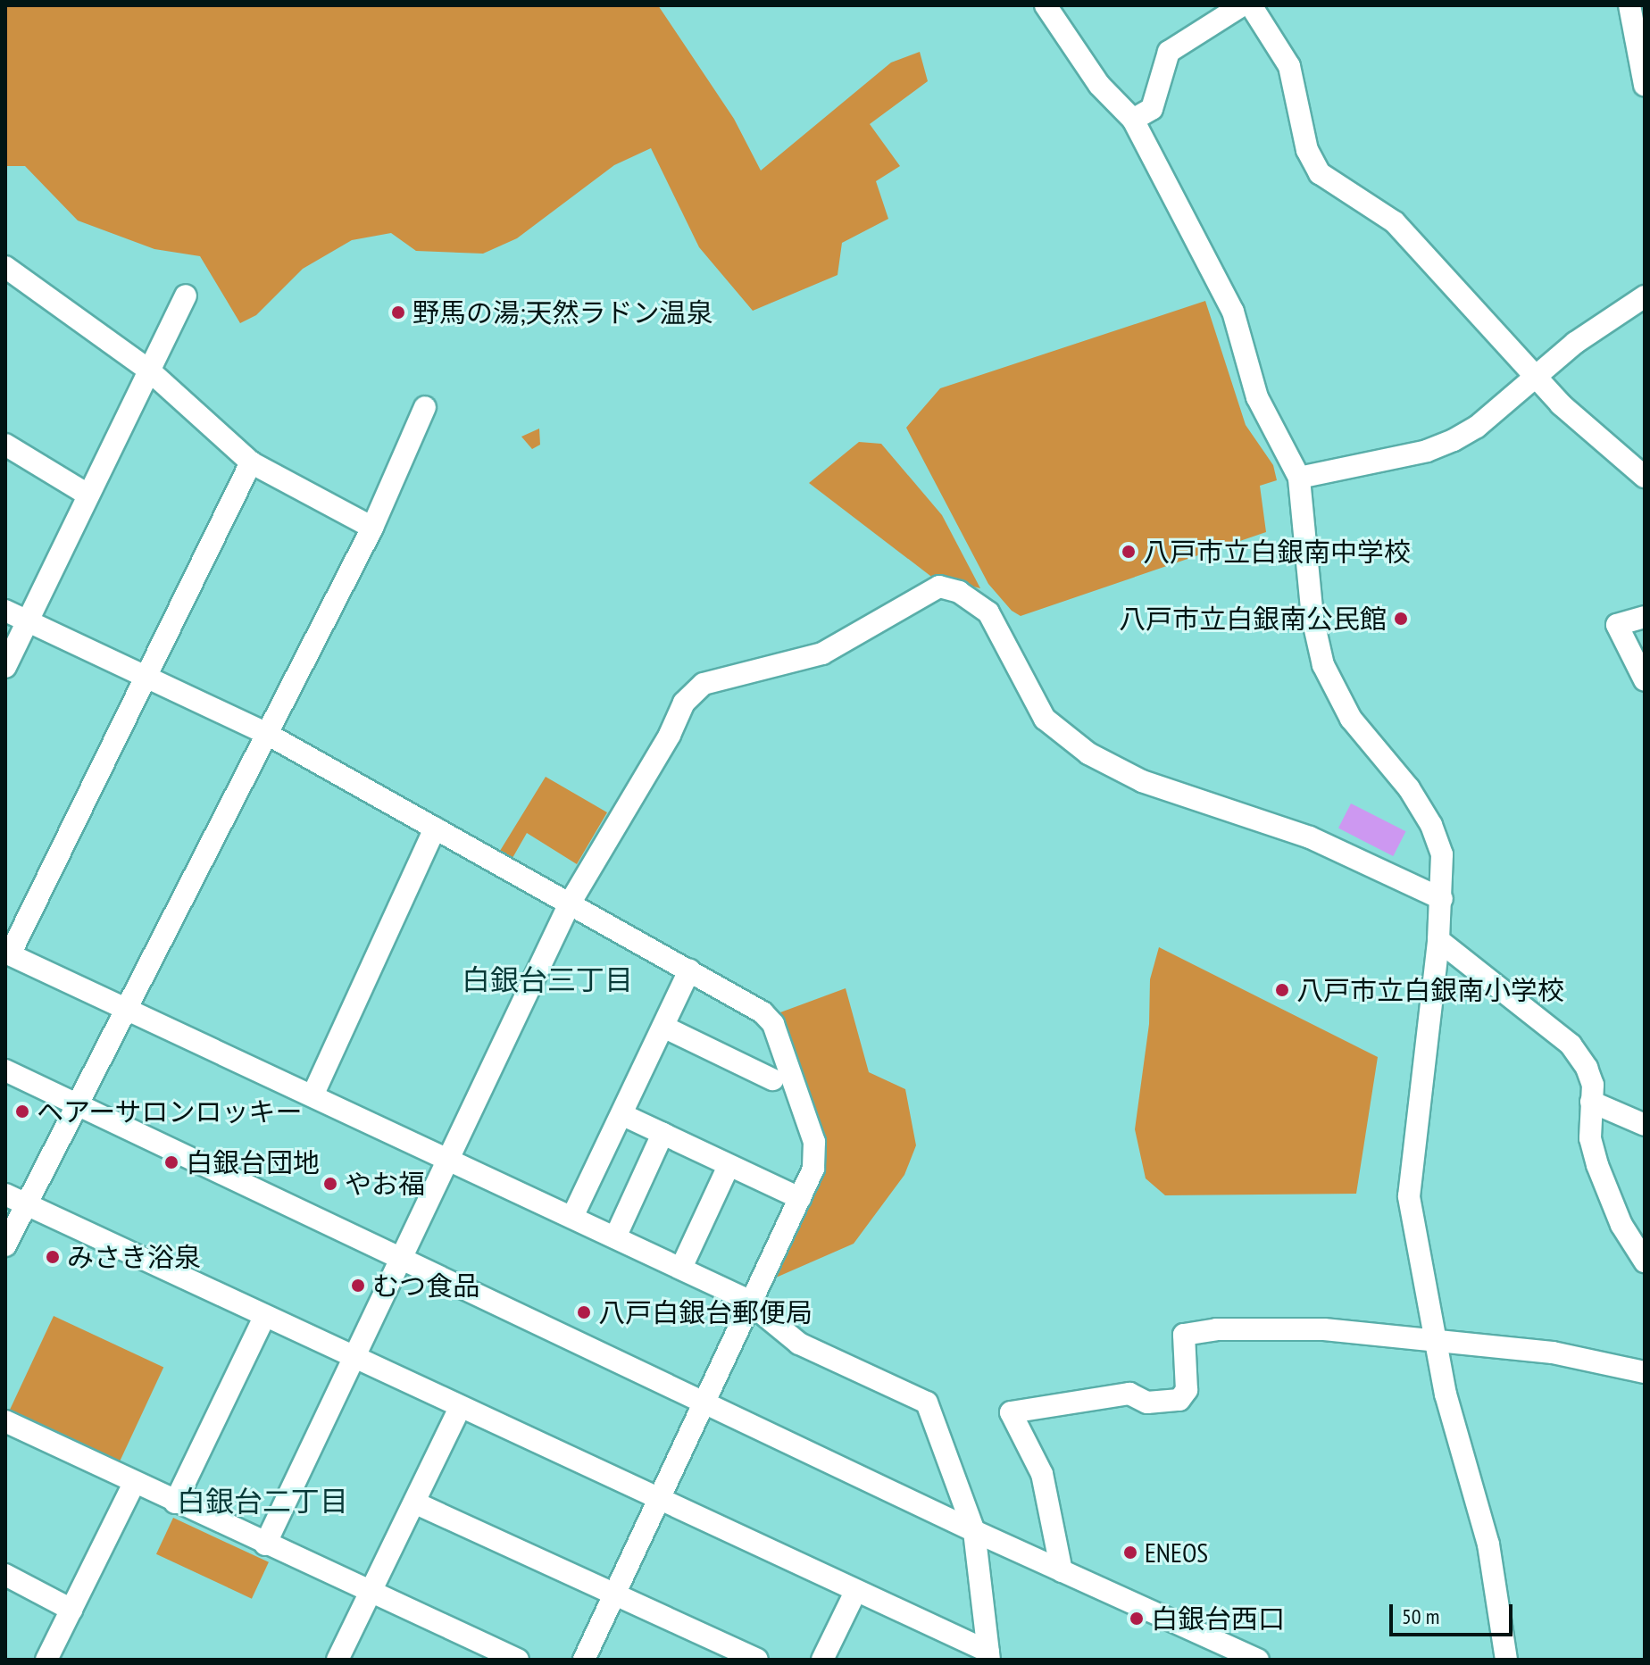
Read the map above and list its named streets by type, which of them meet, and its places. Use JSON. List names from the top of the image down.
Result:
{
  "districts": ["白銀台三丁目", "白銀台二丁目"],
  "places": [
    "野馬の湯;天然ラドン温泉",
    "八戸市立白銀南中学校",
    "八戸市立白銀南公民館",
    "八戸市立白銀南小学校",
    "ヘアーサロンロッキー",
    "白銀台団地",
    "やお福",
    "みさき浴泉",
    "むつ食品",
    "八戸白銀台郵便局",
    "ENEOS",
    "白銀台西口"
  ],
  "scale_bar": "50 m"
}
